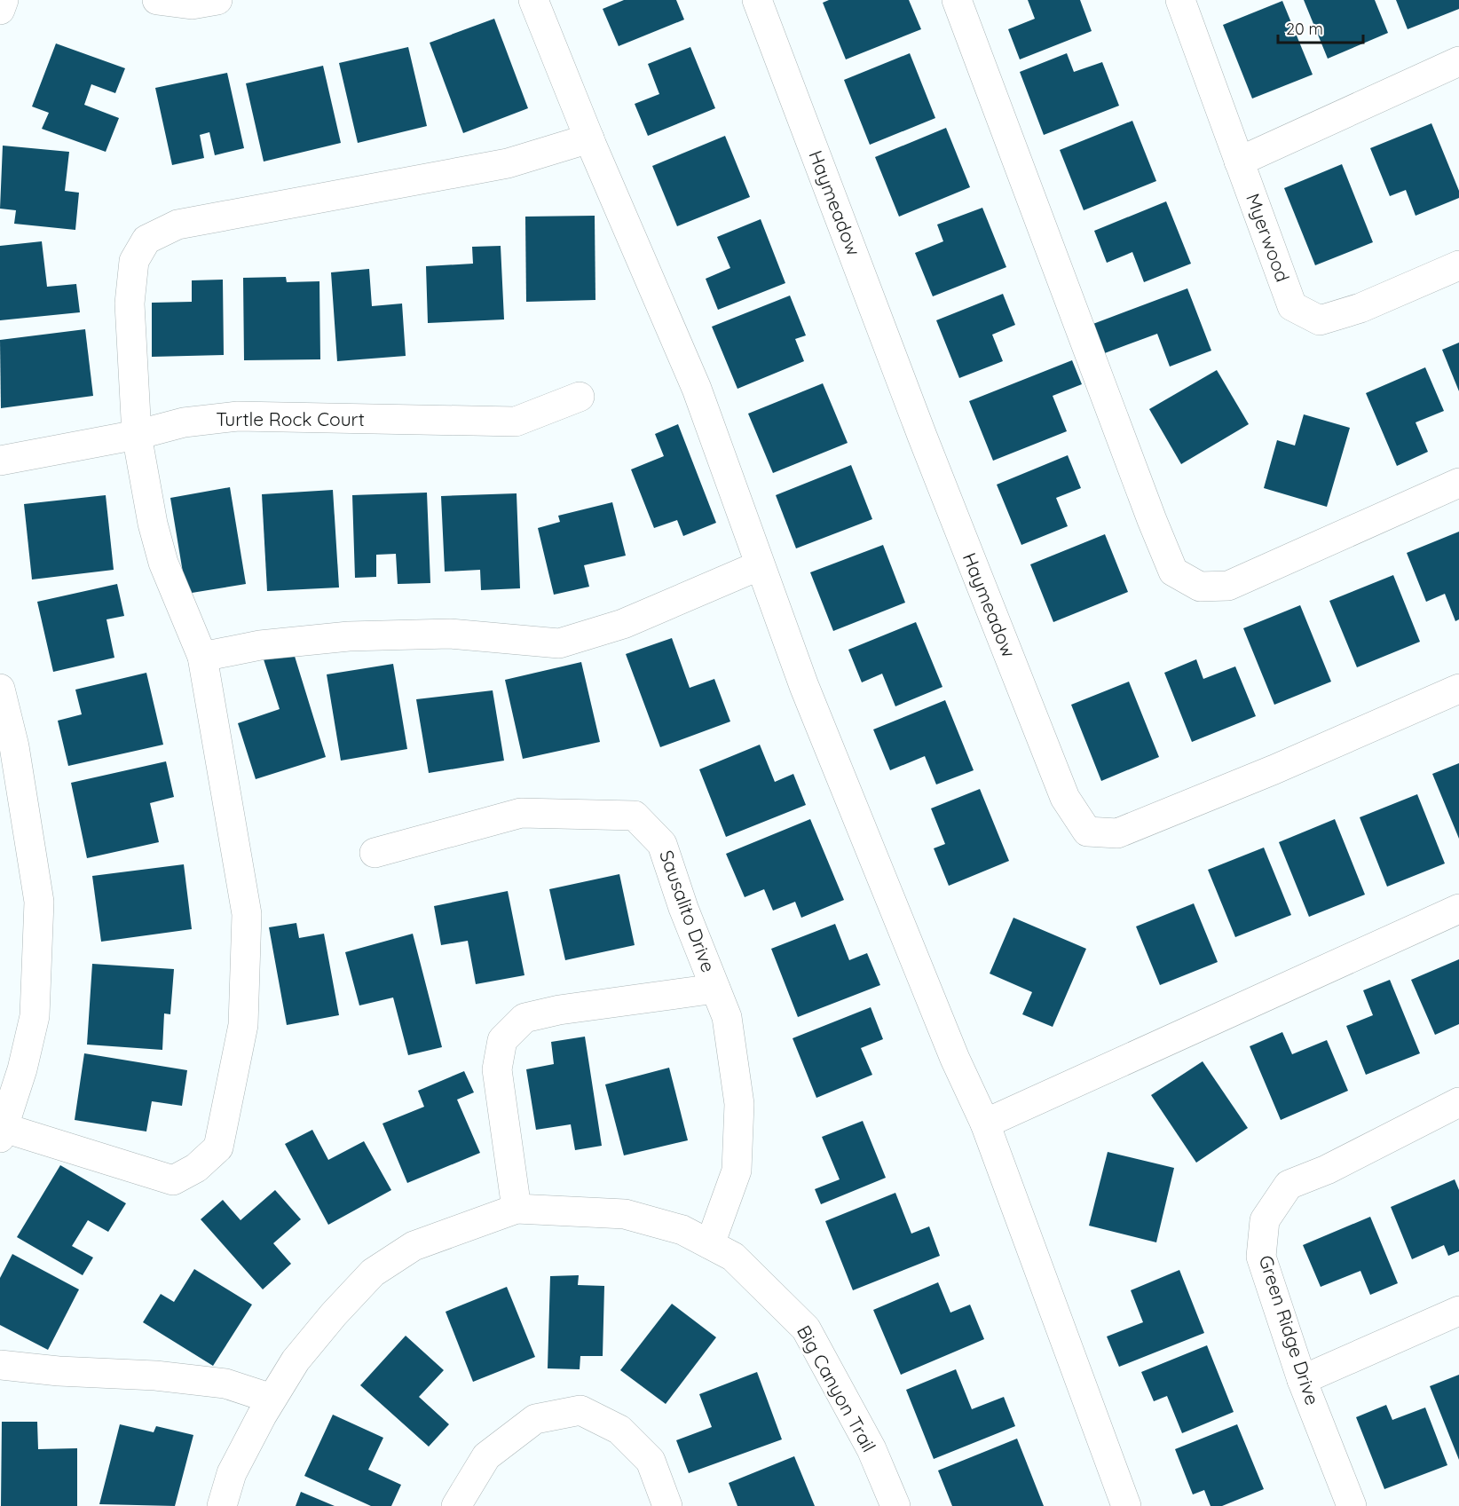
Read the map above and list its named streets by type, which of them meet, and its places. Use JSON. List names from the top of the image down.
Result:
{
  "streets": {
    "street": [
      "Haymeadow",
      "Myerwood",
      "Turtle Rock Court",
      "Sausalito Drive",
      "Green Ridge Drive",
      "Big Canyon Trail"
    ]
  },
  "crossings": [
    ["Sausalito Drive", "Big Canyon Trail"]
  ],
  "scale_bar": "20 m"
}
